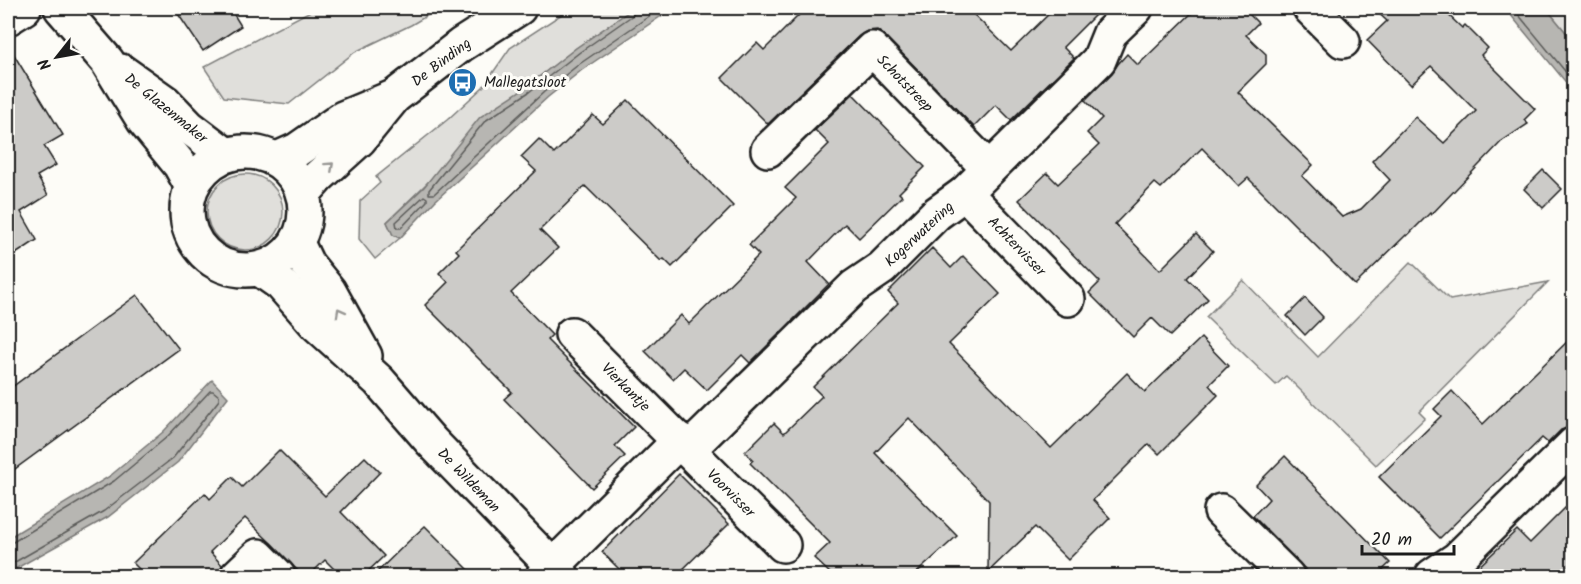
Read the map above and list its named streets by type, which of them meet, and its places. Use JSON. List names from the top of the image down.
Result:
{
  "streets": {
    "street": [
      "De Binding",
      "Schotstreep",
      "De Glazenmaker",
      "Kogerwatering",
      "Achtervisser",
      "Vierkantje",
      "De Wildeman",
      "Voorvisser"
    ]
  },
  "crossings": [
    ["De Binding", "De Glazenmaker"],
    ["De Binding", "De Wildeman"],
    ["Schotstreep", "Kogerwatering"],
    ["De Glazenmaker", "De Wildeman"],
    ["Kogerwatering", "Achtervisser"],
    ["Kogerwatering", "Vierkantje"],
    ["Kogerwatering", "De Wildeman"],
    ["Kogerwatering", "Voorvisser"],
    ["Vierkantje", "Voorvisser"]
  ],
  "places": {
    "bus stop": ["Mallegatsloot"]
  },
  "scale_bar": "20 m",
  "north": "bottom left"
}
